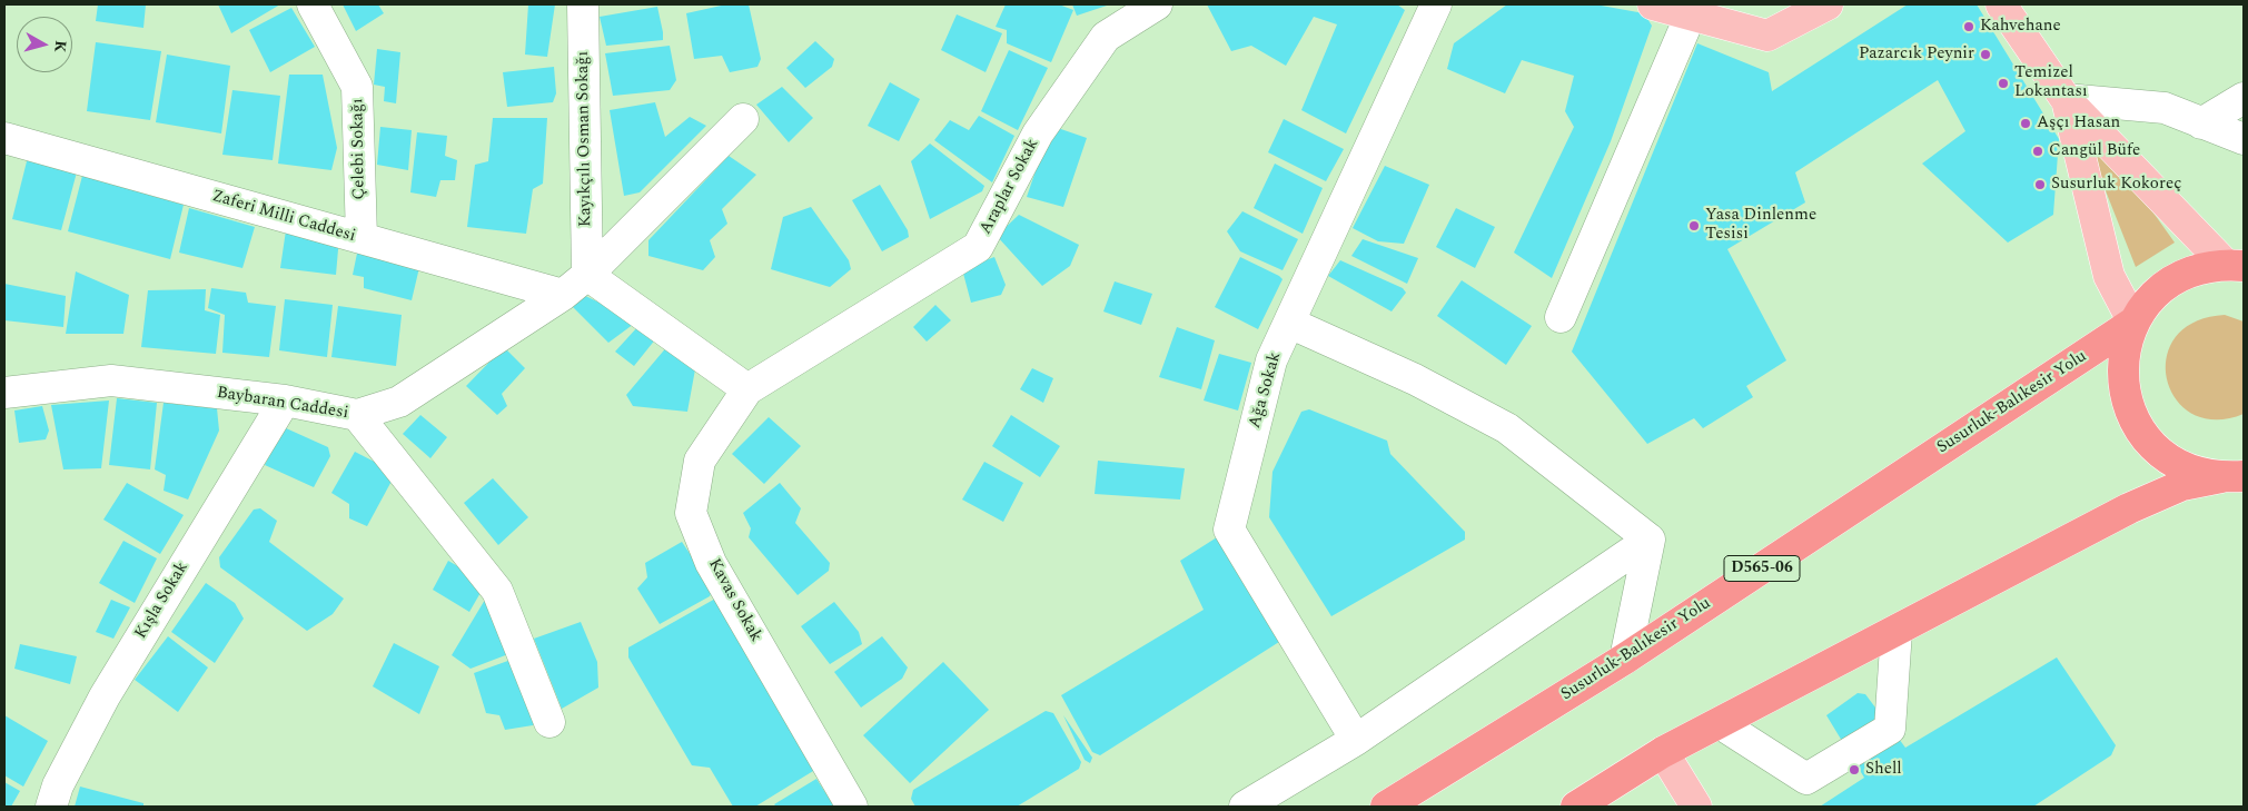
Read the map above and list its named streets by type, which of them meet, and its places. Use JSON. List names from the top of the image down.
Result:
{
  "streets": {
    "highway": ["Susurluk-Balıkesir Yolu", "D565-06"],
    "street": [
      "Kayıkçılı Osman Sokağı",
      "Çelebi Sokağı",
      "Araplar Sokak",
      "Zaferi Milli Caddesi",
      "Ağa Sokak",
      "Baybaran Caddesi",
      "Kışla Sokak",
      "Kavas Sokak"
    ]
  },
  "crossings": [
    ["Kayıkçılı Osman Sokağı", "Baybaran Caddesi"],
    ["Çelebi Sokağı", "Zaferi Milli Caddesi"],
    ["Araplar Sokak", "Kavas Sokak"],
    ["Zaferi Milli Caddesi", "Baybaran Caddesi"],
    ["Baybaran Caddesi", "Kışla Sokak"]
  ],
  "places": [
    "Kahvehane",
    "Pazarcık Peynir",
    "Temizel Lokantası",
    "Aşçı Hasan",
    "Cangül Büfe",
    "Susurluk Kokoreç",
    "Yasa Dinlenme Tesisi",
    "Shell"
  ],
  "north": "right"
}
